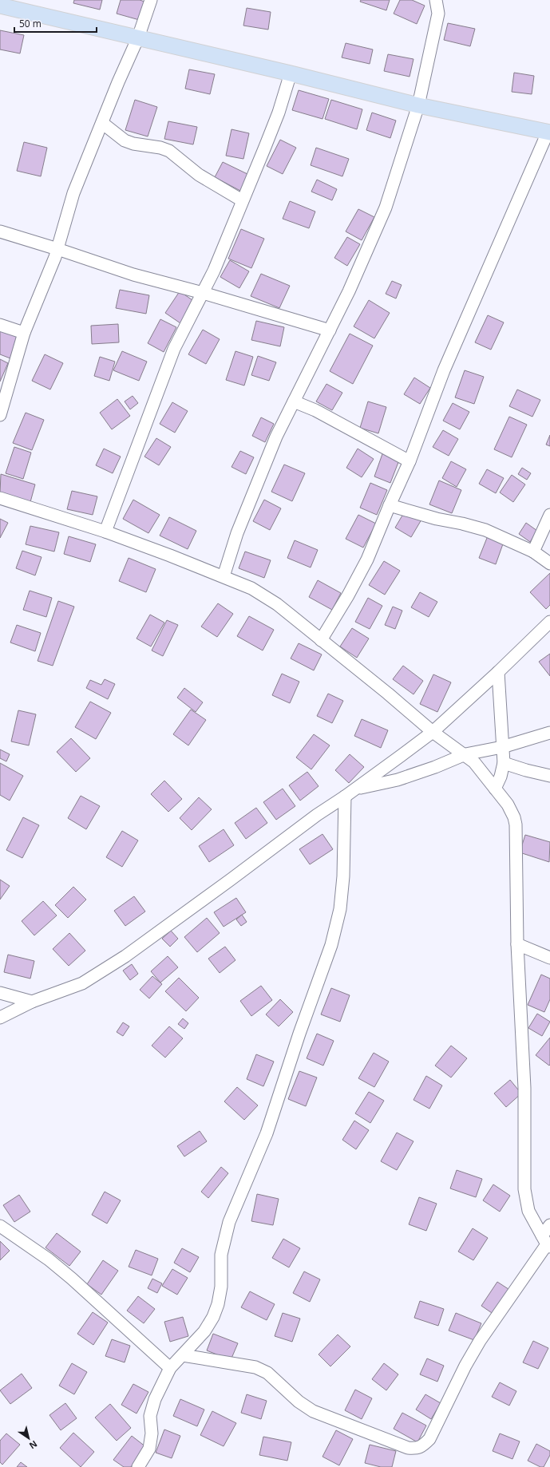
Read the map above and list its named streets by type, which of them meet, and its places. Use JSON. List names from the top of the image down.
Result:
{
  "scale_bar": "50 m",
  "north": "bottom right"
}
